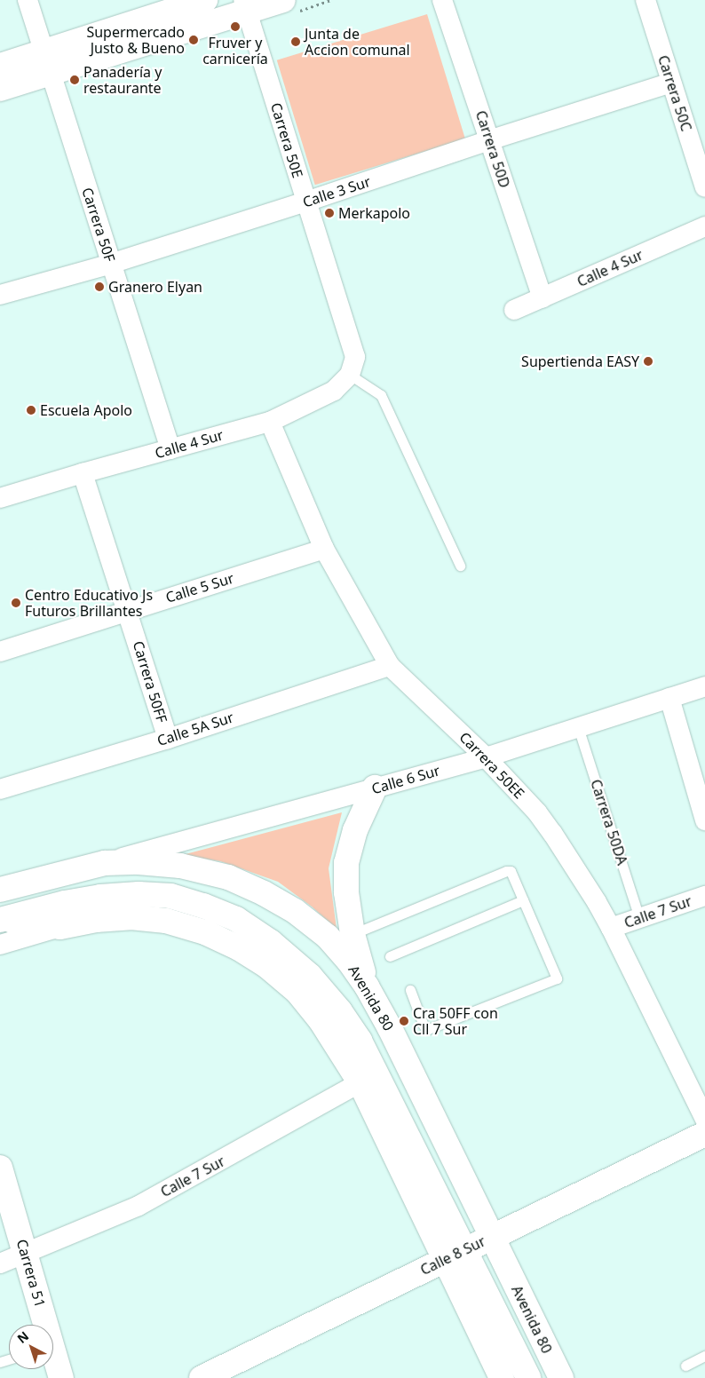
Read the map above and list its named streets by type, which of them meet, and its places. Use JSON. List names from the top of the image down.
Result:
{
  "streets": {
    "main road": ["Avenida 80", "Calle 8 Sur", "Carrera 51"],
    "street": [
      "Carrera 50C",
      "Carrera 50E",
      "Carrera 50D",
      "Calle 3 Sur",
      "Carrera 50F",
      "Calle 4 Sur",
      "Calle 5 Sur",
      "Carrera 50FF",
      "Calle 5A Sur",
      "Carrera 50EE",
      "Calle 6 Sur",
      "Calle 7 Sur"
    ],
    "lane": ["Carrera 50DA"]
  },
  "crossings": [
    ["Carrera 50C", "Calle 3 Sur"],
    ["Carrera 50E", "Calle 3 Sur"],
    ["Carrera 50E", "Calle 4 Sur"],
    ["Carrera 50D", "Calle 3 Sur"],
    ["Carrera 50D", "Calle 4 Sur"],
    ["Calle 3 Sur", "Carrera 50F"],
    ["Carrera 50F", "Calle 4 Sur"],
    ["Calle 4 Sur", "Carrera 50FF"],
    ["Calle 4 Sur", "Carrera 50EE"],
    ["Calle 5 Sur", "Carrera 50FF"],
    ["Calle 5 Sur", "Carrera 50EE"],
    ["Carrera 50FF", "Calle 5A Sur"],
    ["Calle 5A Sur", "Carrera 50EE"],
    ["Carrera 50EE", "Calle 6 Sur"],
    ["Carrera 50EE", "Calle 7 Sur"],
    ["Calle 6 Sur", "Carrera 50DA"],
    ["Calle 6 Sur", "Avenida 80"],
    ["Carrera 50DA", "Calle 7 Sur"],
    ["Calle 7 Sur", "Avenida 80"],
    ["Calle 7 Sur", "Carrera 51"],
    ["Avenida 80", "Calle 8 Sur"]
  ],
  "places": [
    "Fruver y carnicería",
    "Supermercado Justo & Bueno",
    "Junta de Accion comunal",
    "Panadería y restaurante",
    "Merkapolo",
    "Granero Elyan",
    "Supertienda EASY",
    "Escuela Apolo",
    "Centro Educativo Js Futuros Brillantes",
    "Cra 50FF con Cll 7 Sur"
  ],
  "north": "top left"
}
